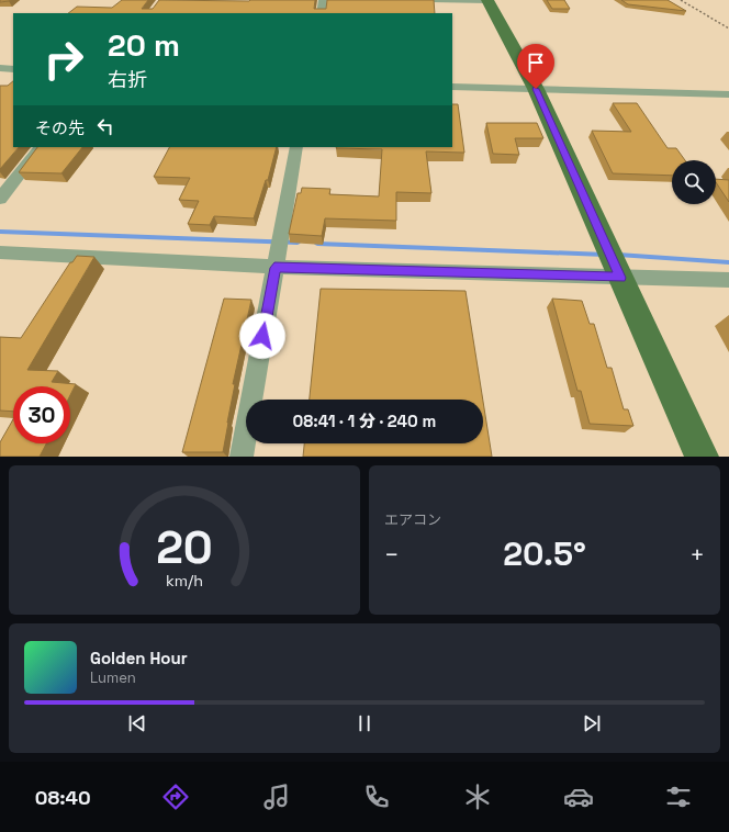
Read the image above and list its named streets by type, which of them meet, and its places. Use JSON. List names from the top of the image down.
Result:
{
  "page": {
    "turn": ["20 m", "右折"],
    "then": "その先",
    "limit": "30",
    "trip": "08:41 · 1 分 · 240 m",
    "tile": "エアコン",
    "heat": ["−", "20.5°", "+"],
    "song": ["Golden Hour", "Lumen"],
    "tabs": "08:40",
    "gauge": ["20", "km/h"]
  }
}
